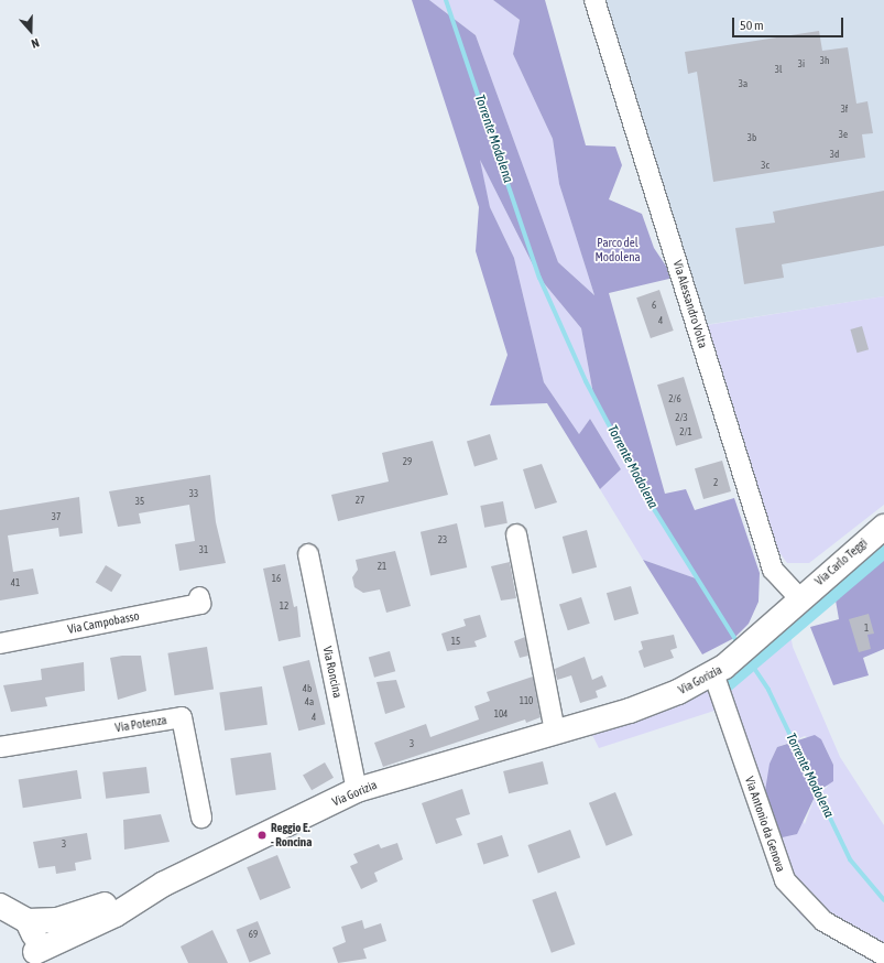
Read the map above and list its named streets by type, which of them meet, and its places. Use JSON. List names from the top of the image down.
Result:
{
  "streets": {
    "main road": ["Via Carlo Teggi", "Via Gorizia"],
    "street": [
      "Via Alessandro Volta",
      "Via Campobasso",
      "Via Roncina",
      "Via Potenza",
      "Via Antonio da Genova"
    ]
  },
  "crossings": [
    ["Via Alessandro Volta", "Via Carlo Teggi"],
    ["Via Alessandro Volta", "Via Gorizia"],
    ["Via Carlo Teggi", "Via Gorizia"],
    ["Via Roncina", "Via Gorizia"],
    ["Via Gorizia", "Via Antonio da Genova"]
  ],
  "water": ["Torrente Modolena"],
  "parks": ["Parco del Modolena"],
  "places": ["Reggio E. - Roncina"],
  "house_numbers": [
    "3h",
    "3i",
    "3l",
    "3a",
    "3f",
    "3e",
    "3b",
    "3d",
    "3c",
    "6",
    "4",
    "2/6",
    "2/3",
    "2/1",
    "29",
    "2",
    "33",
    "27",
    "35",
    "37",
    "23",
    "31",
    "21",
    "16",
    "41",
    "12",
    "1",
    "15",
    "4b",
    "110",
    "4a",
    "104",
    "4",
    "3",
    "3",
    "69"
  ],
  "scale_bar": "50 m",
  "north": "bottom"
}
